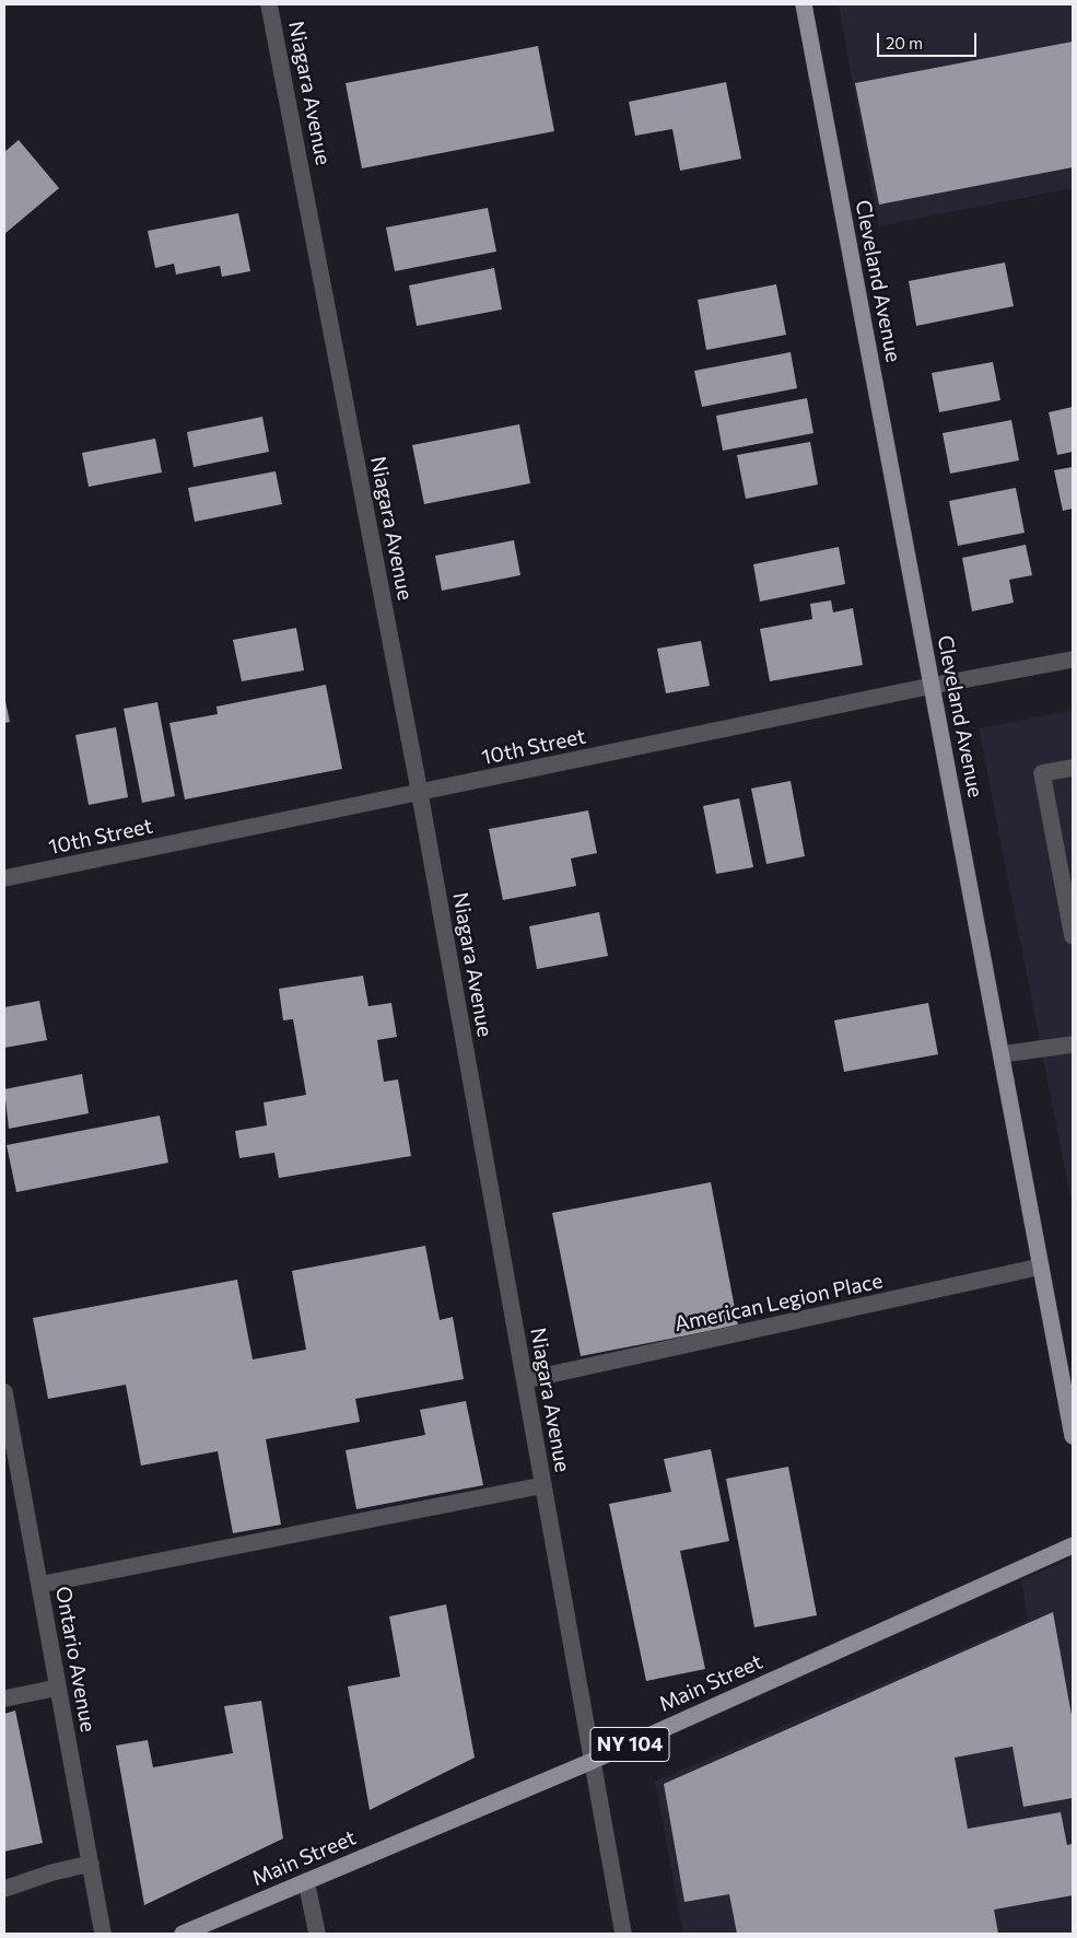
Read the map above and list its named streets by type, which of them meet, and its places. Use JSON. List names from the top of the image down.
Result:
{
  "streets": {
    "main road": ["Cleveland Avenue", "Main Street", "NY 104"],
    "street": [
      "Niagara Avenue",
      "10th Street",
      "American Legion Place",
      "Ontario Avenue"
    ]
  },
  "crossings": [
    ["Niagara Avenue", "10th Street"],
    ["Niagara Avenue", "American Legion Place"],
    ["Niagara Avenue", "Main Street"],
    ["Cleveland Avenue", "10th Street"],
    ["Cleveland Avenue", "American Legion Place"]
  ],
  "scale_bar": "20 m"
}
